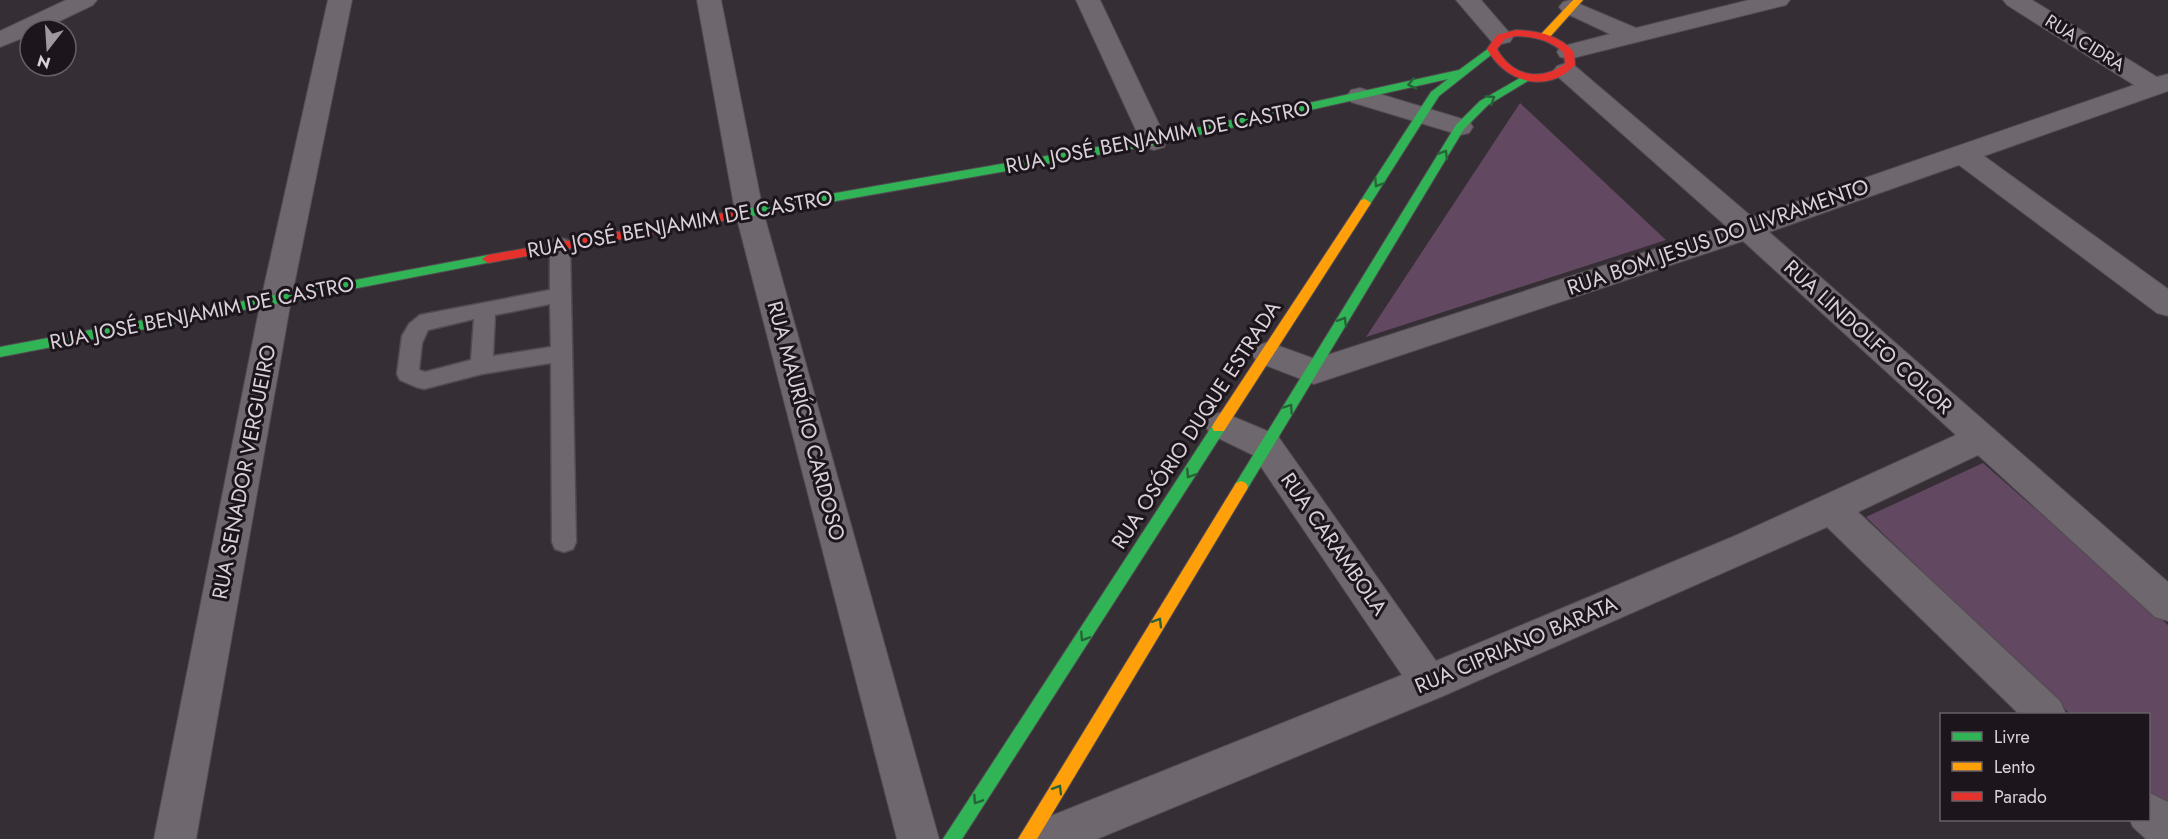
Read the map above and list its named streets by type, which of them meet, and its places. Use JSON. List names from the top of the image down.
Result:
{
  "streets": {
    "street": [
      "RUA CIDRA",
      "RUA JOSÉ BENJAMIM DE CASTRO",
      "RUA BOM JESUS DO LIVRAMENTO",
      "RUA LINDOLFO COLOR",
      "RUA MAURÍCIO CARDOSO",
      "RUA OSÓRIO DUQUE ESTRADA",
      "RUA SENADOR VERGUEIRO",
      "RUA CARAMBOLA",
      "RUA CIPRIANO BARATA"
    ]
  },
  "crossings": [
    ["RUA CIDRA", "RUA BOM JESUS DO LIVRAMENTO"],
    ["RUA JOSÉ BENJAMIM DE CASTRO", "RUA MAURÍCIO CARDOSO"],
    ["RUA JOSÉ BENJAMIM DE CASTRO", "RUA OSÓRIO DUQUE ESTRADA"],
    ["RUA JOSÉ BENJAMIM DE CASTRO", "RUA SENADOR VERGUEIRO"],
    ["RUA BOM JESUS DO LIVRAMENTO", "RUA LINDOLFO COLOR"],
    ["RUA LINDOLFO COLOR", "RUA CIPRIANO BARATA"],
    ["RUA CARAMBOLA", "RUA CIPRIANO BARATA"]
  ],
  "legend": ["Livre", "Lento", "Parado"],
  "north": "bottom"
}
